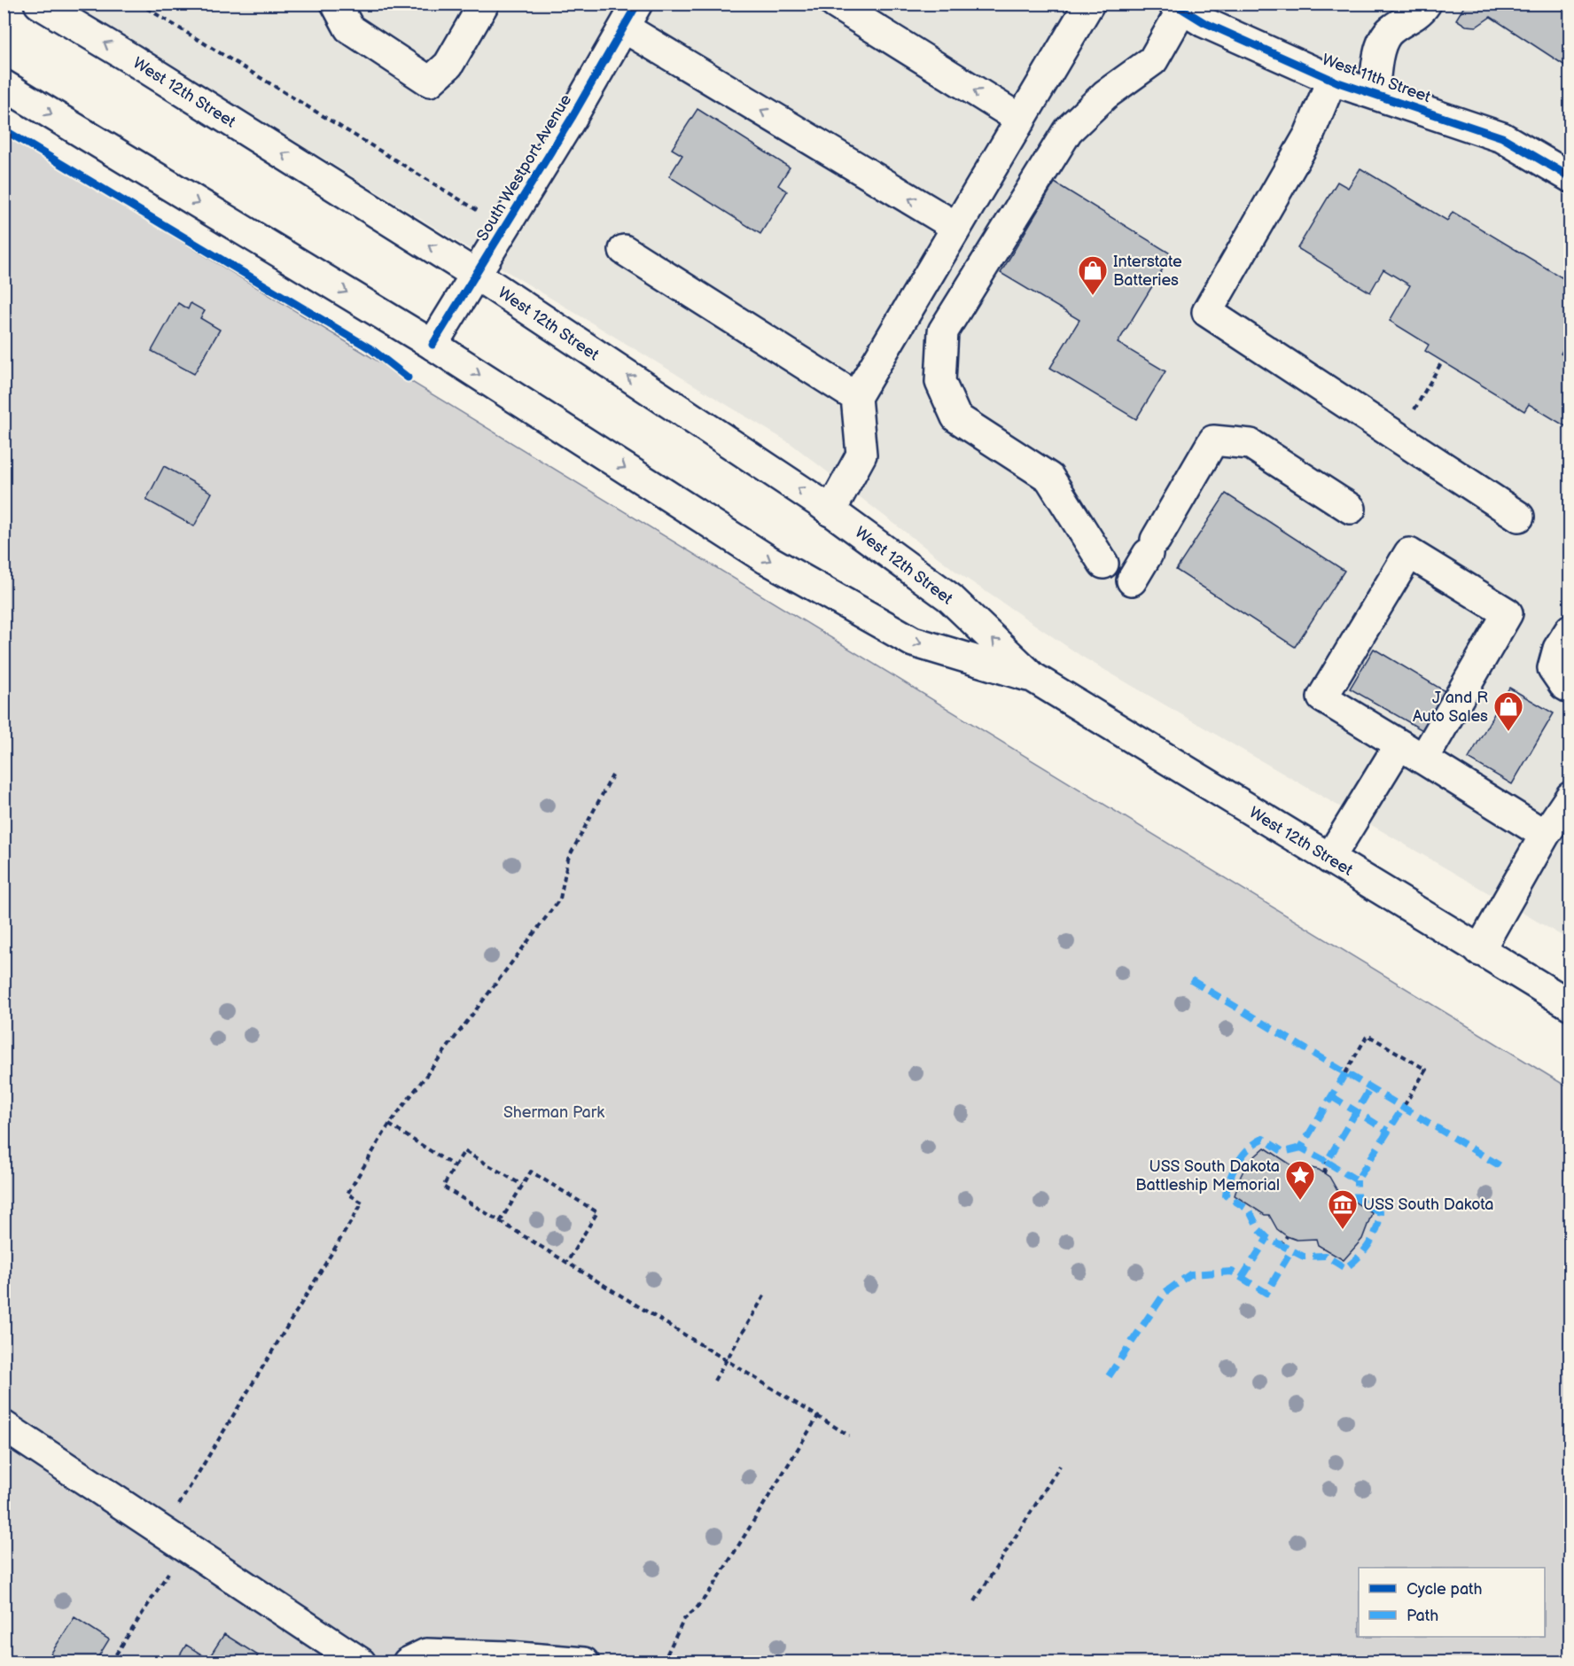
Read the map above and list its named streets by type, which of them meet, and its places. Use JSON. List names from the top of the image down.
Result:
{
  "streets": {
    "main road": ["West 11th Street", "West 12th Street", "South Westport Avenue"]
  },
  "crossings": [
    ["West 12th Street", "South Westport Avenue"]
  ],
  "parks": ["Sherman Park"],
  "places": {
    "shop": ["Interstate Batteries", "J and R Auto Sales"],
    "place": ["USS South Dakota Battleship Memorial"],
    "museum": ["USS South Dakota"]
  },
  "legend": ["Cycle path", "Path"]
}
